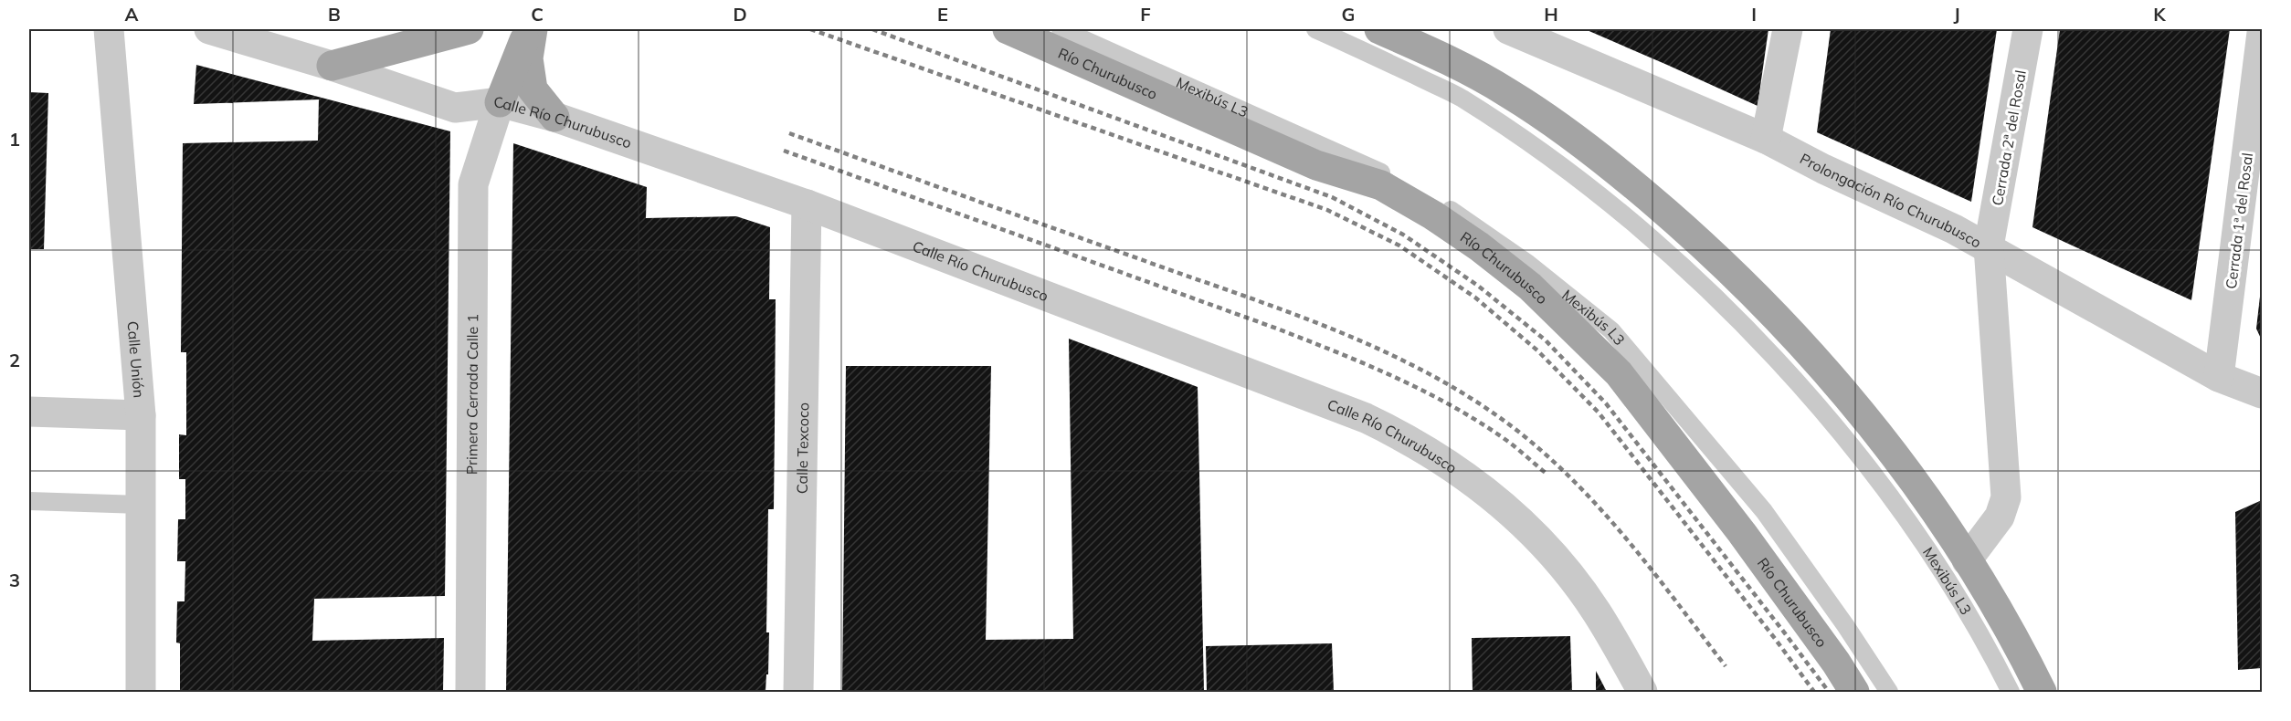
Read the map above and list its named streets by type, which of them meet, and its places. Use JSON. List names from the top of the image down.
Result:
{
  "streets": {
    "main road": ["Río Churubusco"],
    "street": [
      "Calle Río Churubusco",
      "Cerrada 2ª del Rosal",
      "Prolongación Río Churubusco",
      "Cerrada 1ª del Rosal",
      "Calle Unión",
      "Primera Cerrada Calle 1",
      "Calle Texcoco"
    ],
    "lane": ["Mexibús L3"]
  },
  "crossings": [
    ["Calle Río Churubusco", "Primera Cerrada Calle 1"],
    ["Calle Río Churubusco", "Calle Texcoco"],
    ["Cerrada 2ª del Rosal", "Prolongación Río Churubusco"],
    ["Prolongación Río Churubusco", "Cerrada 1ª del Rosal"]
  ],
  "grid": {
    "columns": [
      "A",
      "B",
      "C",
      "D",
      "E",
      "F",
      "G",
      "H",
      "I",
      "J",
      "K"
    ],
    "rows": ["1", "2", "3"]
  }
}
